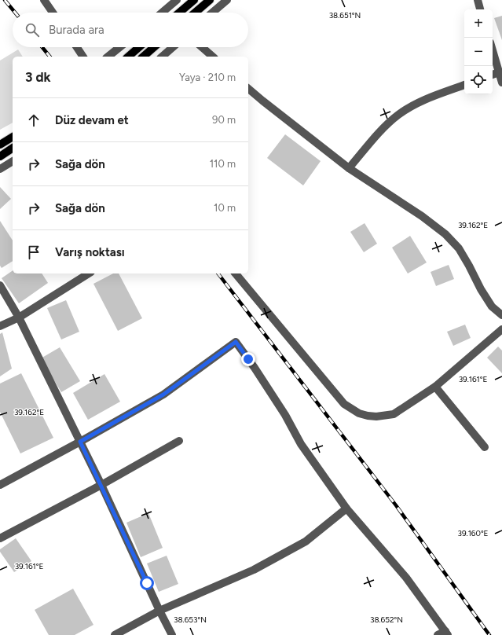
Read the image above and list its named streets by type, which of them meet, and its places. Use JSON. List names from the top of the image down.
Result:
{
  "page": {
    "map_buttons": ["+", "−"],
    "search": "Burada ara",
    "heading": ["3 dk", "Yaya · 210 m"],
    "list": [
      ["Düz devam et", "90 m"],
      ["Sağa dön", "110 m"],
      ["Sağa dön", "10 m"],
      "Varış noktası"
    ]
  },
  "coordinates": [
    "38.651°N",
    "39.162°E",
    "39.161°E",
    "39.160°E",
    "38.653°N",
    "38.652°N"
  ]
}
